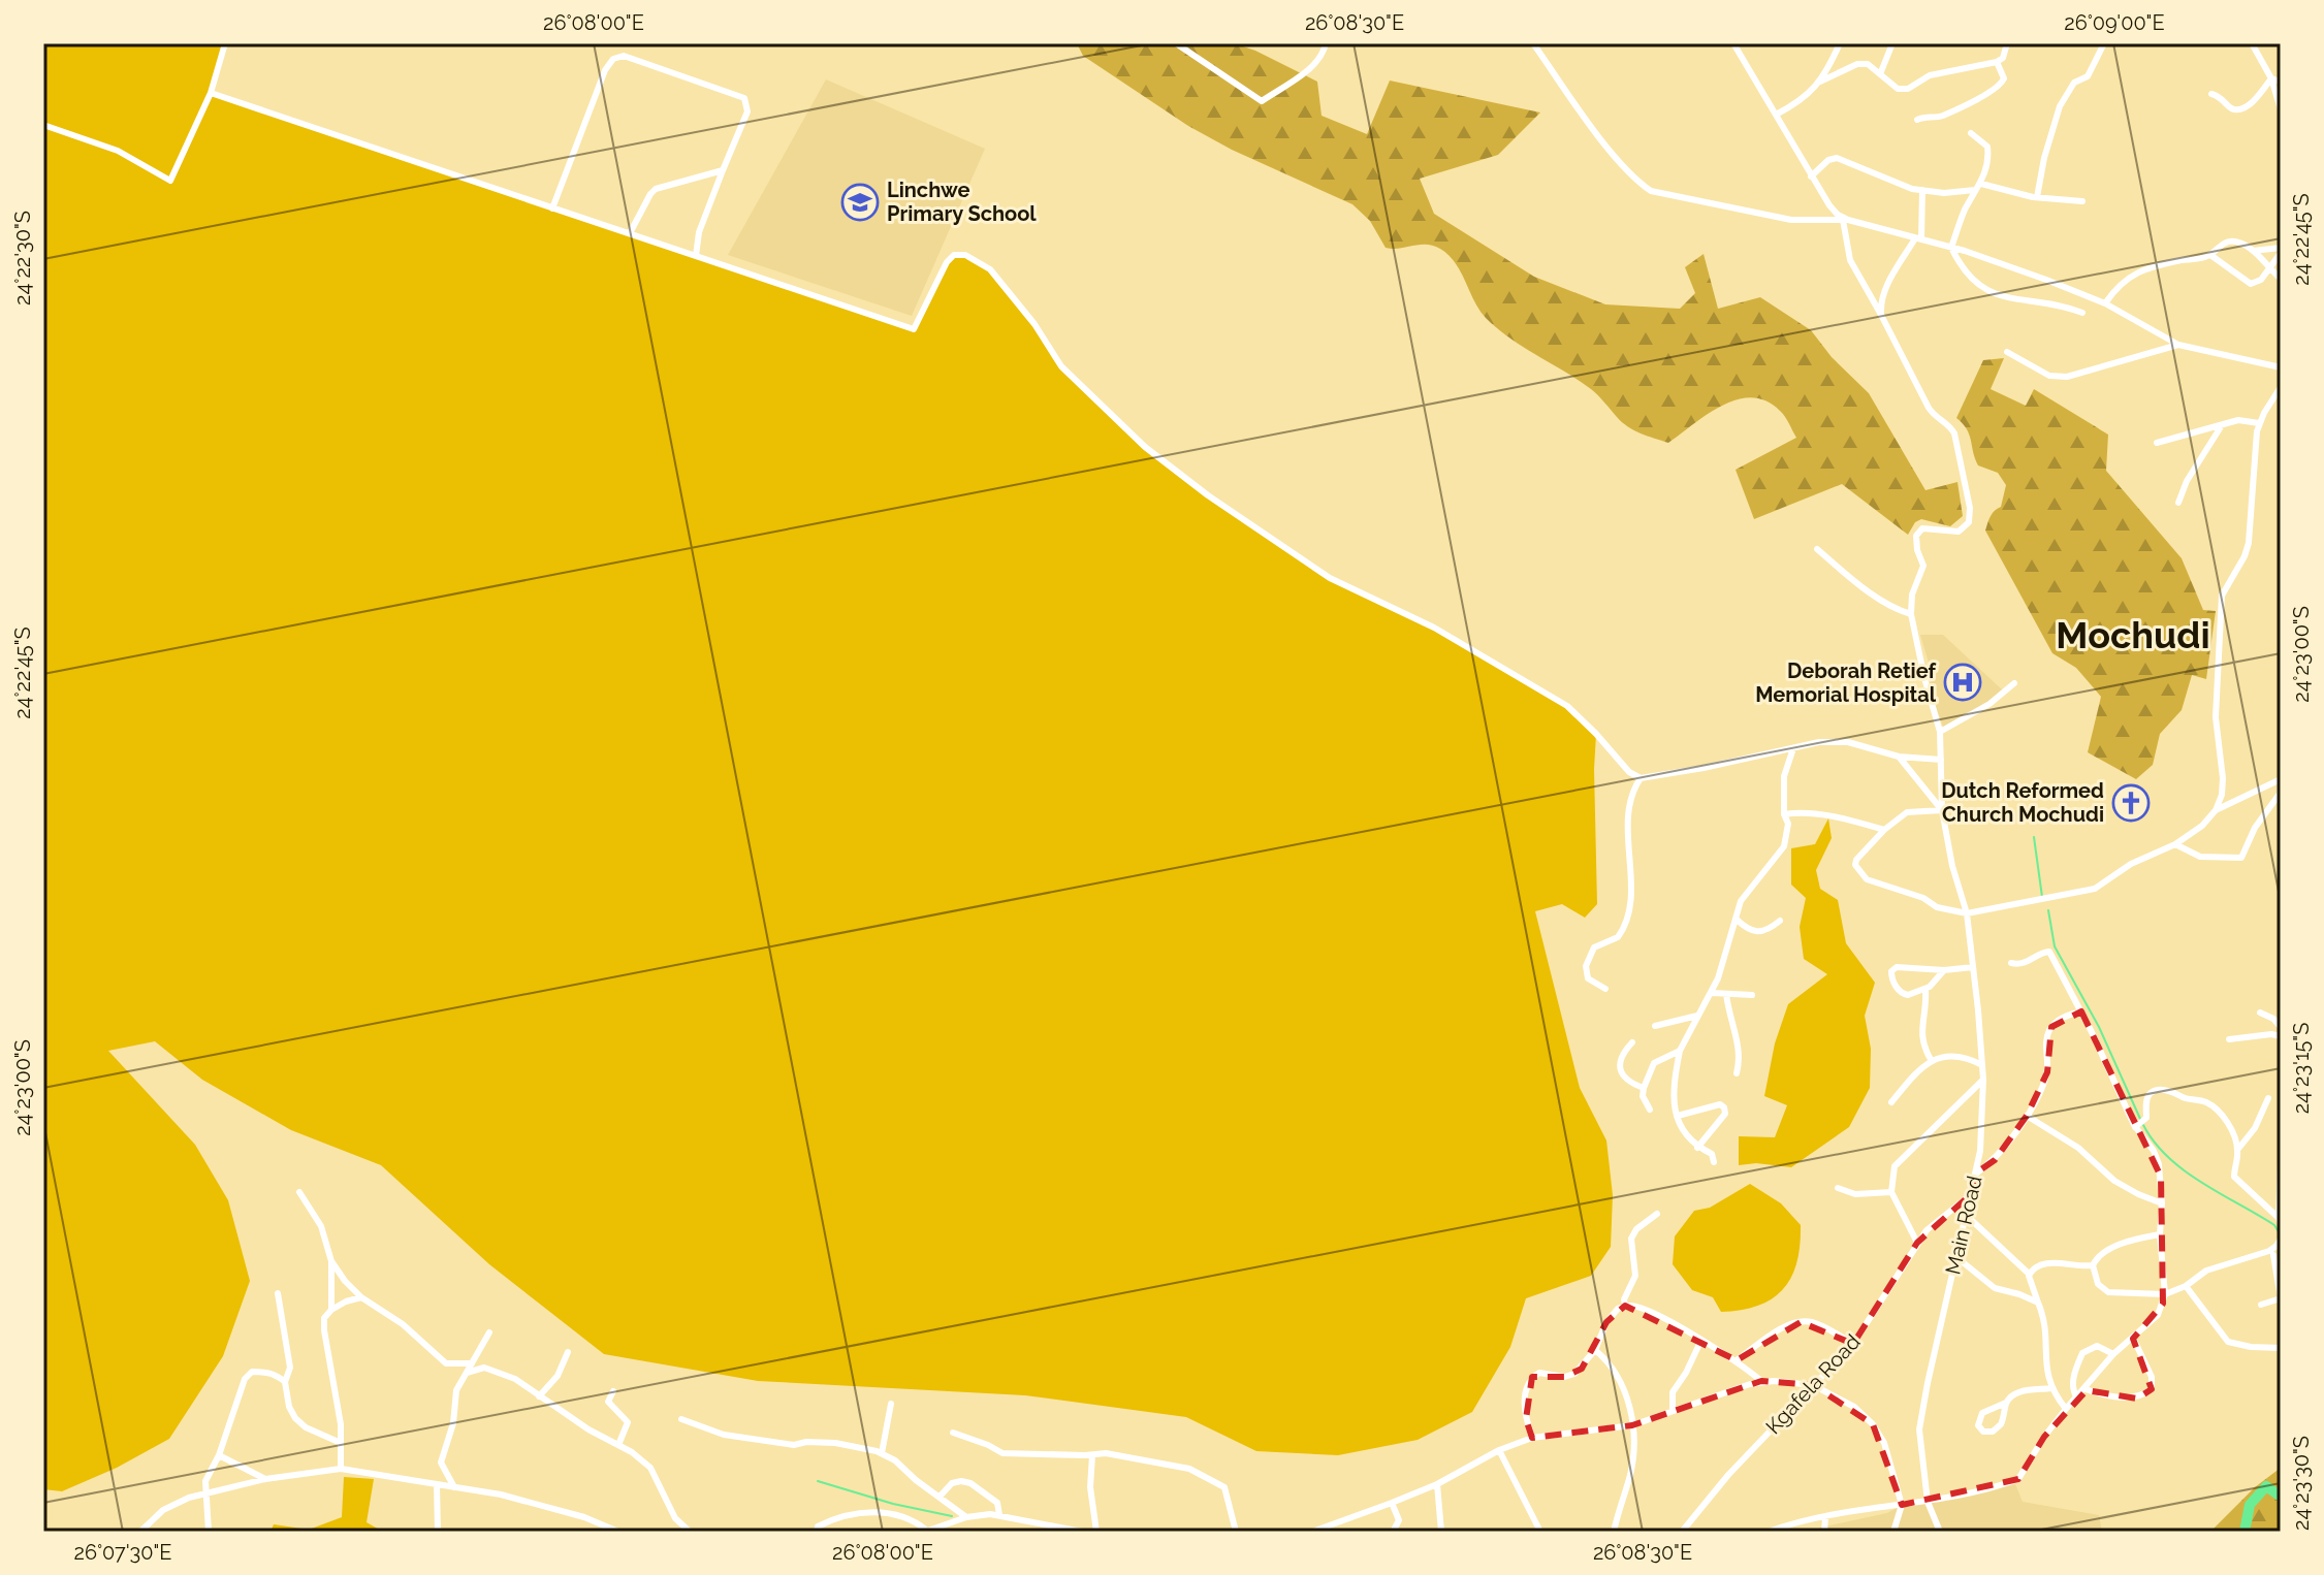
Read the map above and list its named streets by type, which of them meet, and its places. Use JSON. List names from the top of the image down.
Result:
{
  "streets": {
    "street": ["Main Road", "Kgafela Road"]
  },
  "crossings": [
    ["Main Road", "Kgafela Road"]
  ],
  "districts": ["Mochudi"],
  "places": {
    "school or university": ["Linchwe Primary School"],
    "hospital": ["Deborah Retief Memorial Hospital"],
    "church": ["Dutch Reformed Church Mochudi"]
  },
  "coordinates": [
    "26°08'00\"E",
    "26°08'30\"E",
    "26°09'00\"E",
    "24°22'45\"S",
    "24°22'30\"S",
    "24°23'00\"S",
    "24°23'15\"S",
    "24°23'30\"S",
    "26°07'30\"E"
  ]
}
